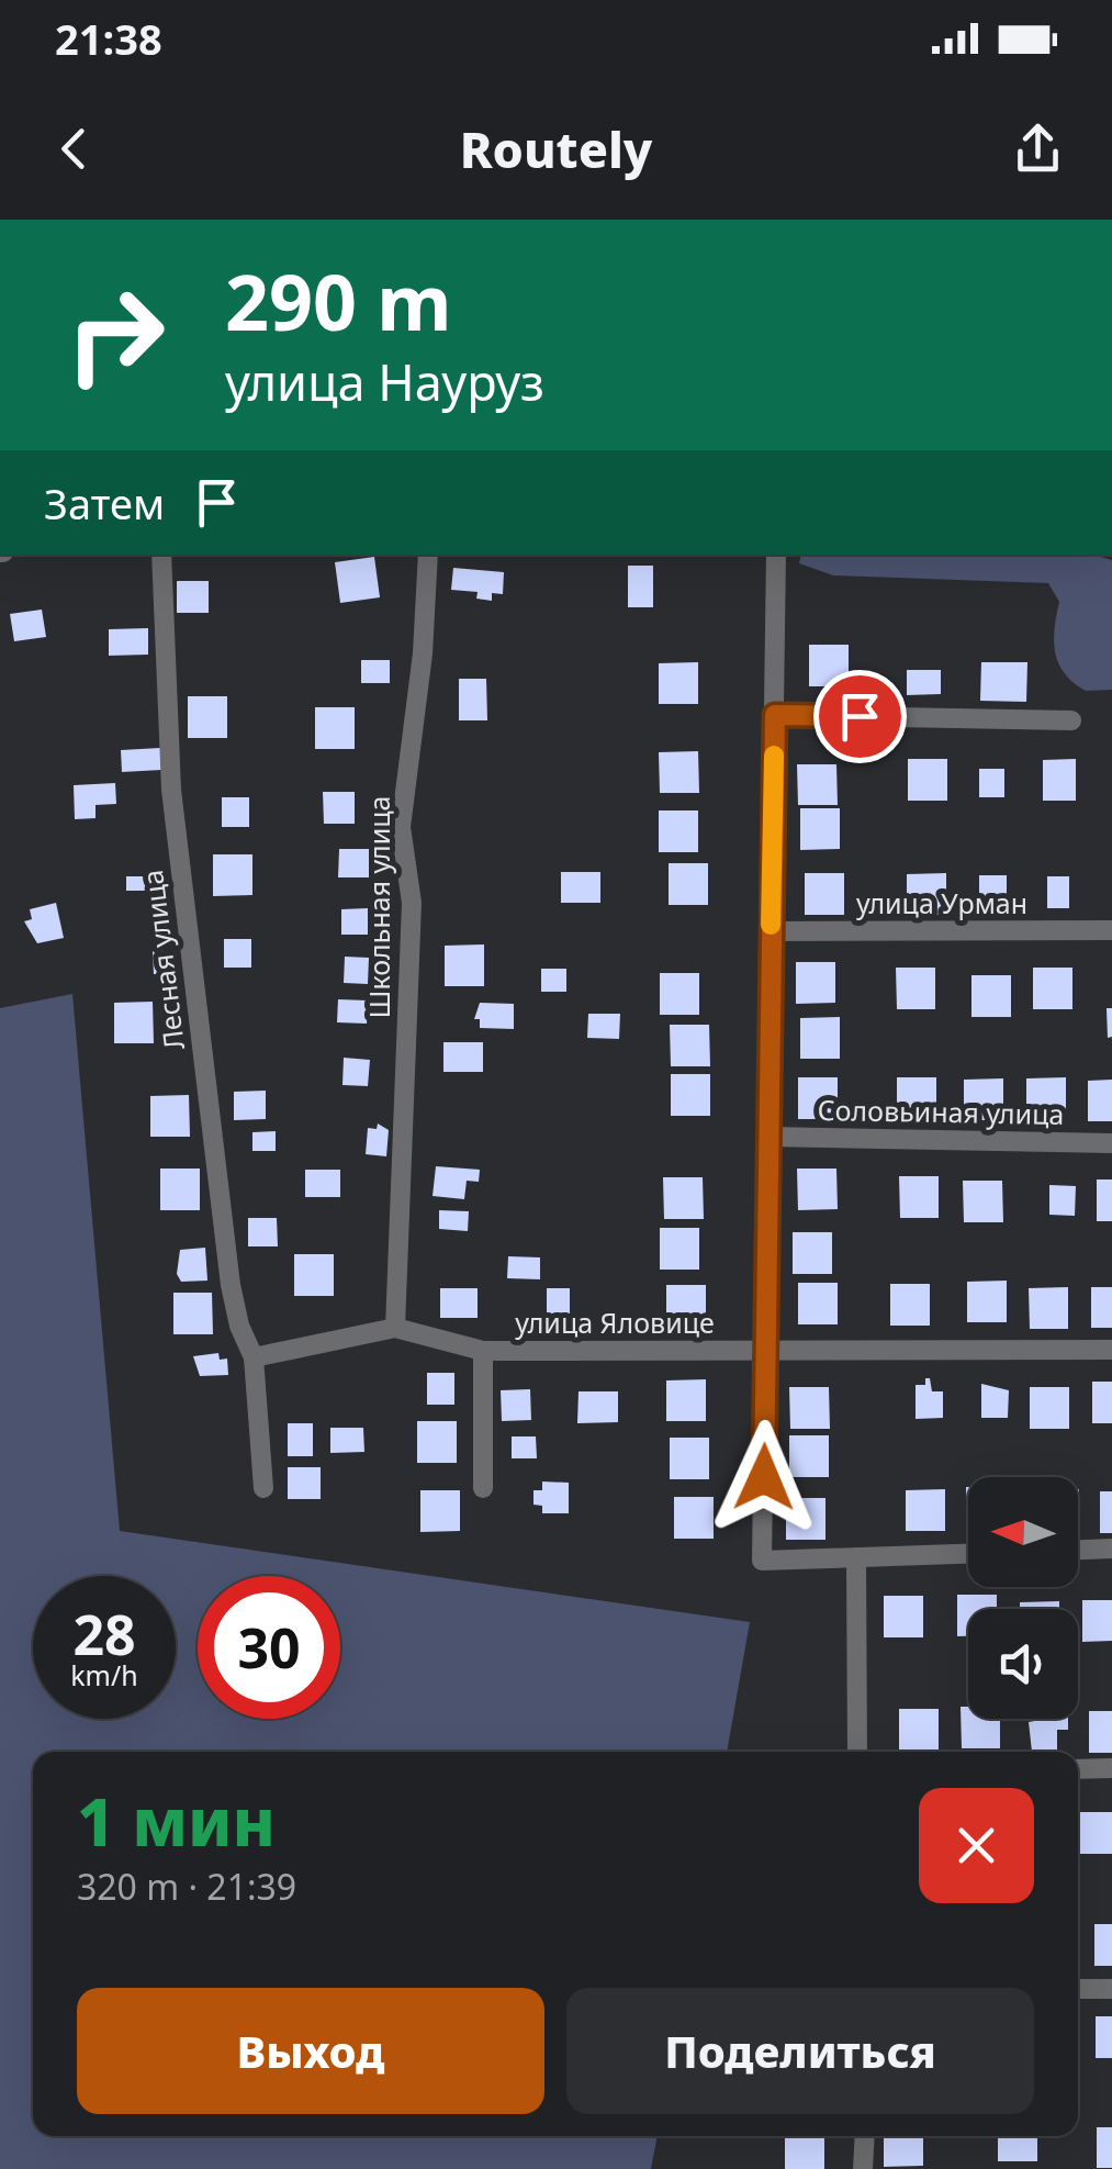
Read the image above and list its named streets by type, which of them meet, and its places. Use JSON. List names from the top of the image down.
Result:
{
  "streets": {
    "street": [
      "улица Урман",
      "Школьная улица",
      "Лесная улица",
      "Соловьиная улица",
      "улица Яловице"
    ]
  },
  "crossings": [
    ["Школьная улица", "улица Яловице"],
    ["Лесная улица", "улица Яловице"]
  ],
  "north": "left",
  "page": {
    "status": "21:38",
    "header": "Routely",
    "turn": ["290 m", "улица Науруз"],
    "then": "Затем",
    "speed": "28 km/h",
    "limit": "30",
    "heading": ["1 мин", "320 m · 21:39"],
    "buttons": ["Выход", "Поделиться"]
  }
}
